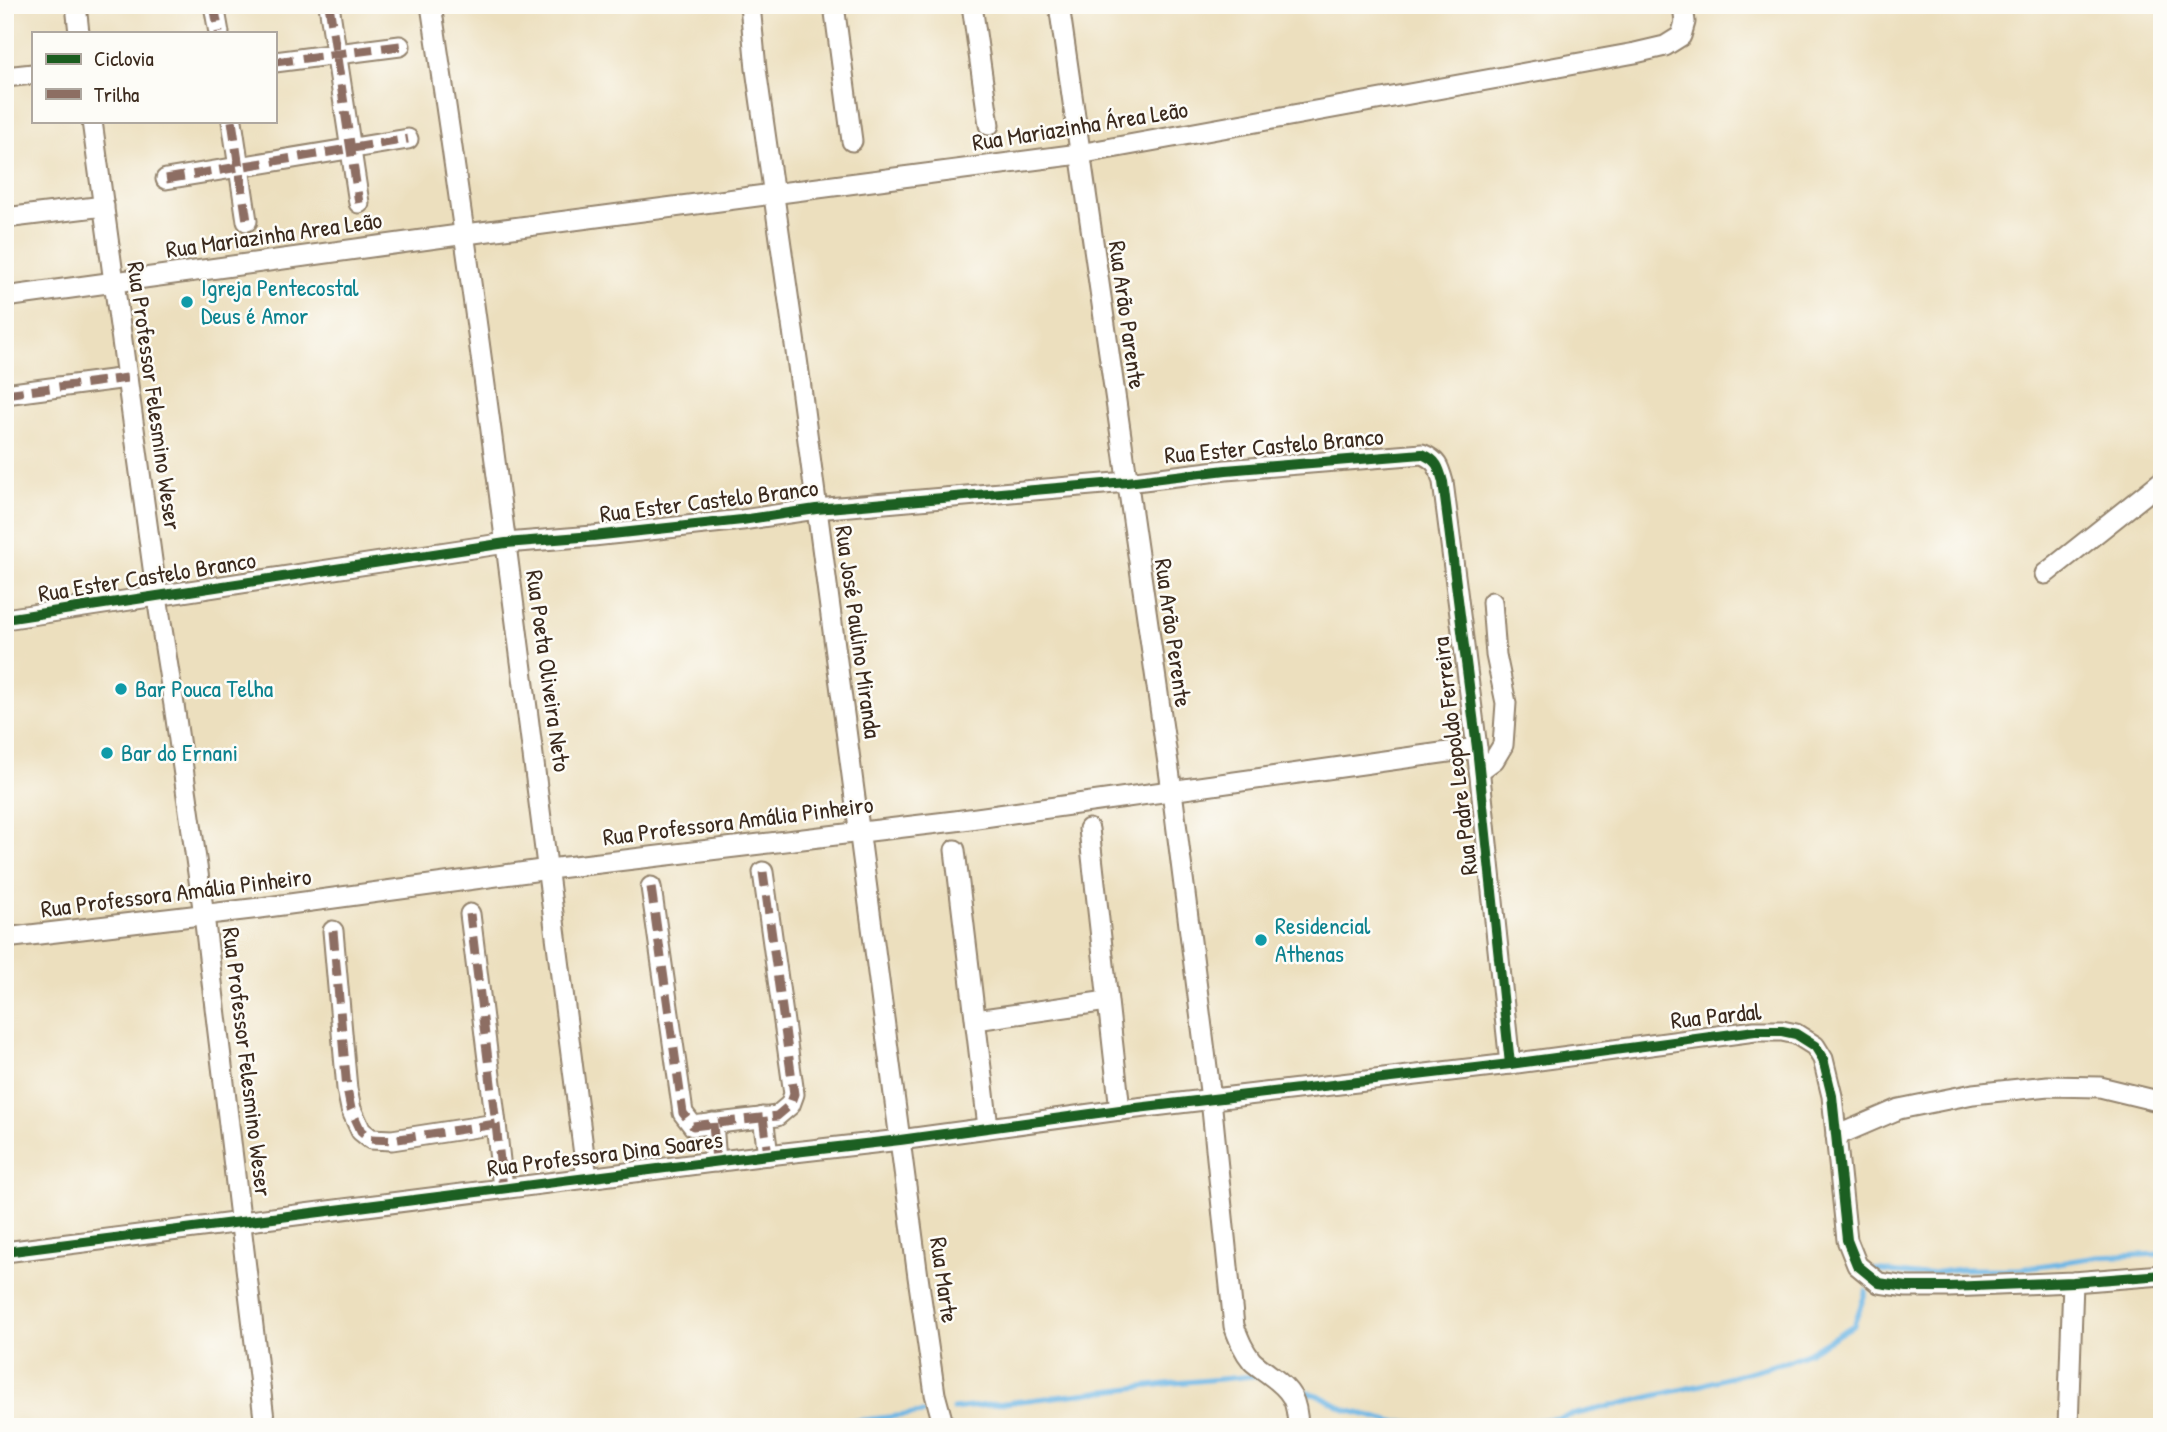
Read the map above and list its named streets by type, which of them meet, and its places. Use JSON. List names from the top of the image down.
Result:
{
  "streets": {
    "street": [
      "Rua Mariazinha Área Leão",
      "Rua Mariazinha Area Leão",
      "Rua Arão Parente",
      "Rua Professor Felesmino Weser",
      "Rua Ester Castelo Branco",
      "Rua José Paulino Miranda",
      "Rua Arão Perente",
      "Rua Poeta Oliveira Neto",
      "Rua Padre Leopoldo Ferreira",
      "Rua Professora Amália Pinheiro",
      "Rua Pardal",
      "Rua Professora Dina Soares",
      "Rua Marte"
    ]
  },
  "crossings": [
    ["Rua Mariazinha Área Leão", "Rua Mariazinha Area Leão"],
    ["Rua Mariazinha Área Leão", "Rua Arão Parente"],
    ["Rua Mariazinha Área Leão", "Rua José Paulino Miranda"],
    ["Rua Mariazinha Área Leão", "Rua Poeta Oliveira Neto"],
    ["Rua Mariazinha Area Leão", "Rua Professor Felesmino Weser"],
    ["Rua Mariazinha Area Leão", "Rua Poeta Oliveira Neto"],
    ["Rua Arão Parente", "Rua Ester Castelo Branco"],
    ["Rua Arão Parente", "Rua Arão Perente"],
    ["Rua Professor Felesmino Weser", "Rua Ester Castelo Branco"],
    ["Rua Professor Felesmino Weser", "Rua Professora Amália Pinheiro"],
    ["Rua Professor Felesmino Weser", "Rua Professora Dina Soares"],
    ["Rua Ester Castelo Branco", "Rua José Paulino Miranda"],
    ["Rua Ester Castelo Branco", "Rua Arão Perente"],
    ["Rua Ester Castelo Branco", "Rua Poeta Oliveira Neto"],
    ["Rua Ester Castelo Branco", "Rua Padre Leopoldo Ferreira"],
    ["Rua José Paulino Miranda", "Rua Professora Amália Pinheiro"],
    ["Rua José Paulino Miranda", "Rua Professora Dina Soares"],
    ["Rua José Paulino Miranda", "Rua Marte"],
    ["Rua Arão Perente", "Rua Professora Amália Pinheiro"],
    ["Rua Poeta Oliveira Neto", "Rua Professora Amália Pinheiro"],
    ["Rua Poeta Oliveira Neto", "Rua Professora Dina Soares"],
    ["Rua Padre Leopoldo Ferreira", "Rua Professora Amália Pinheiro"],
    ["Rua Padre Leopoldo Ferreira", "Rua Pardal"],
    ["Rua Pardal", "Rua Professora Dina Soares"],
    ["Rua Professora Dina Soares", "Rua Marte"]
  ],
  "places": [
    "Igreja Pentecostal Deus é Amor",
    "Bar Pouca Telha",
    "Bar do Ernani",
    "Residencial Athenas"
  ],
  "legend": ["Ciclovia", "Trilha"]
}
